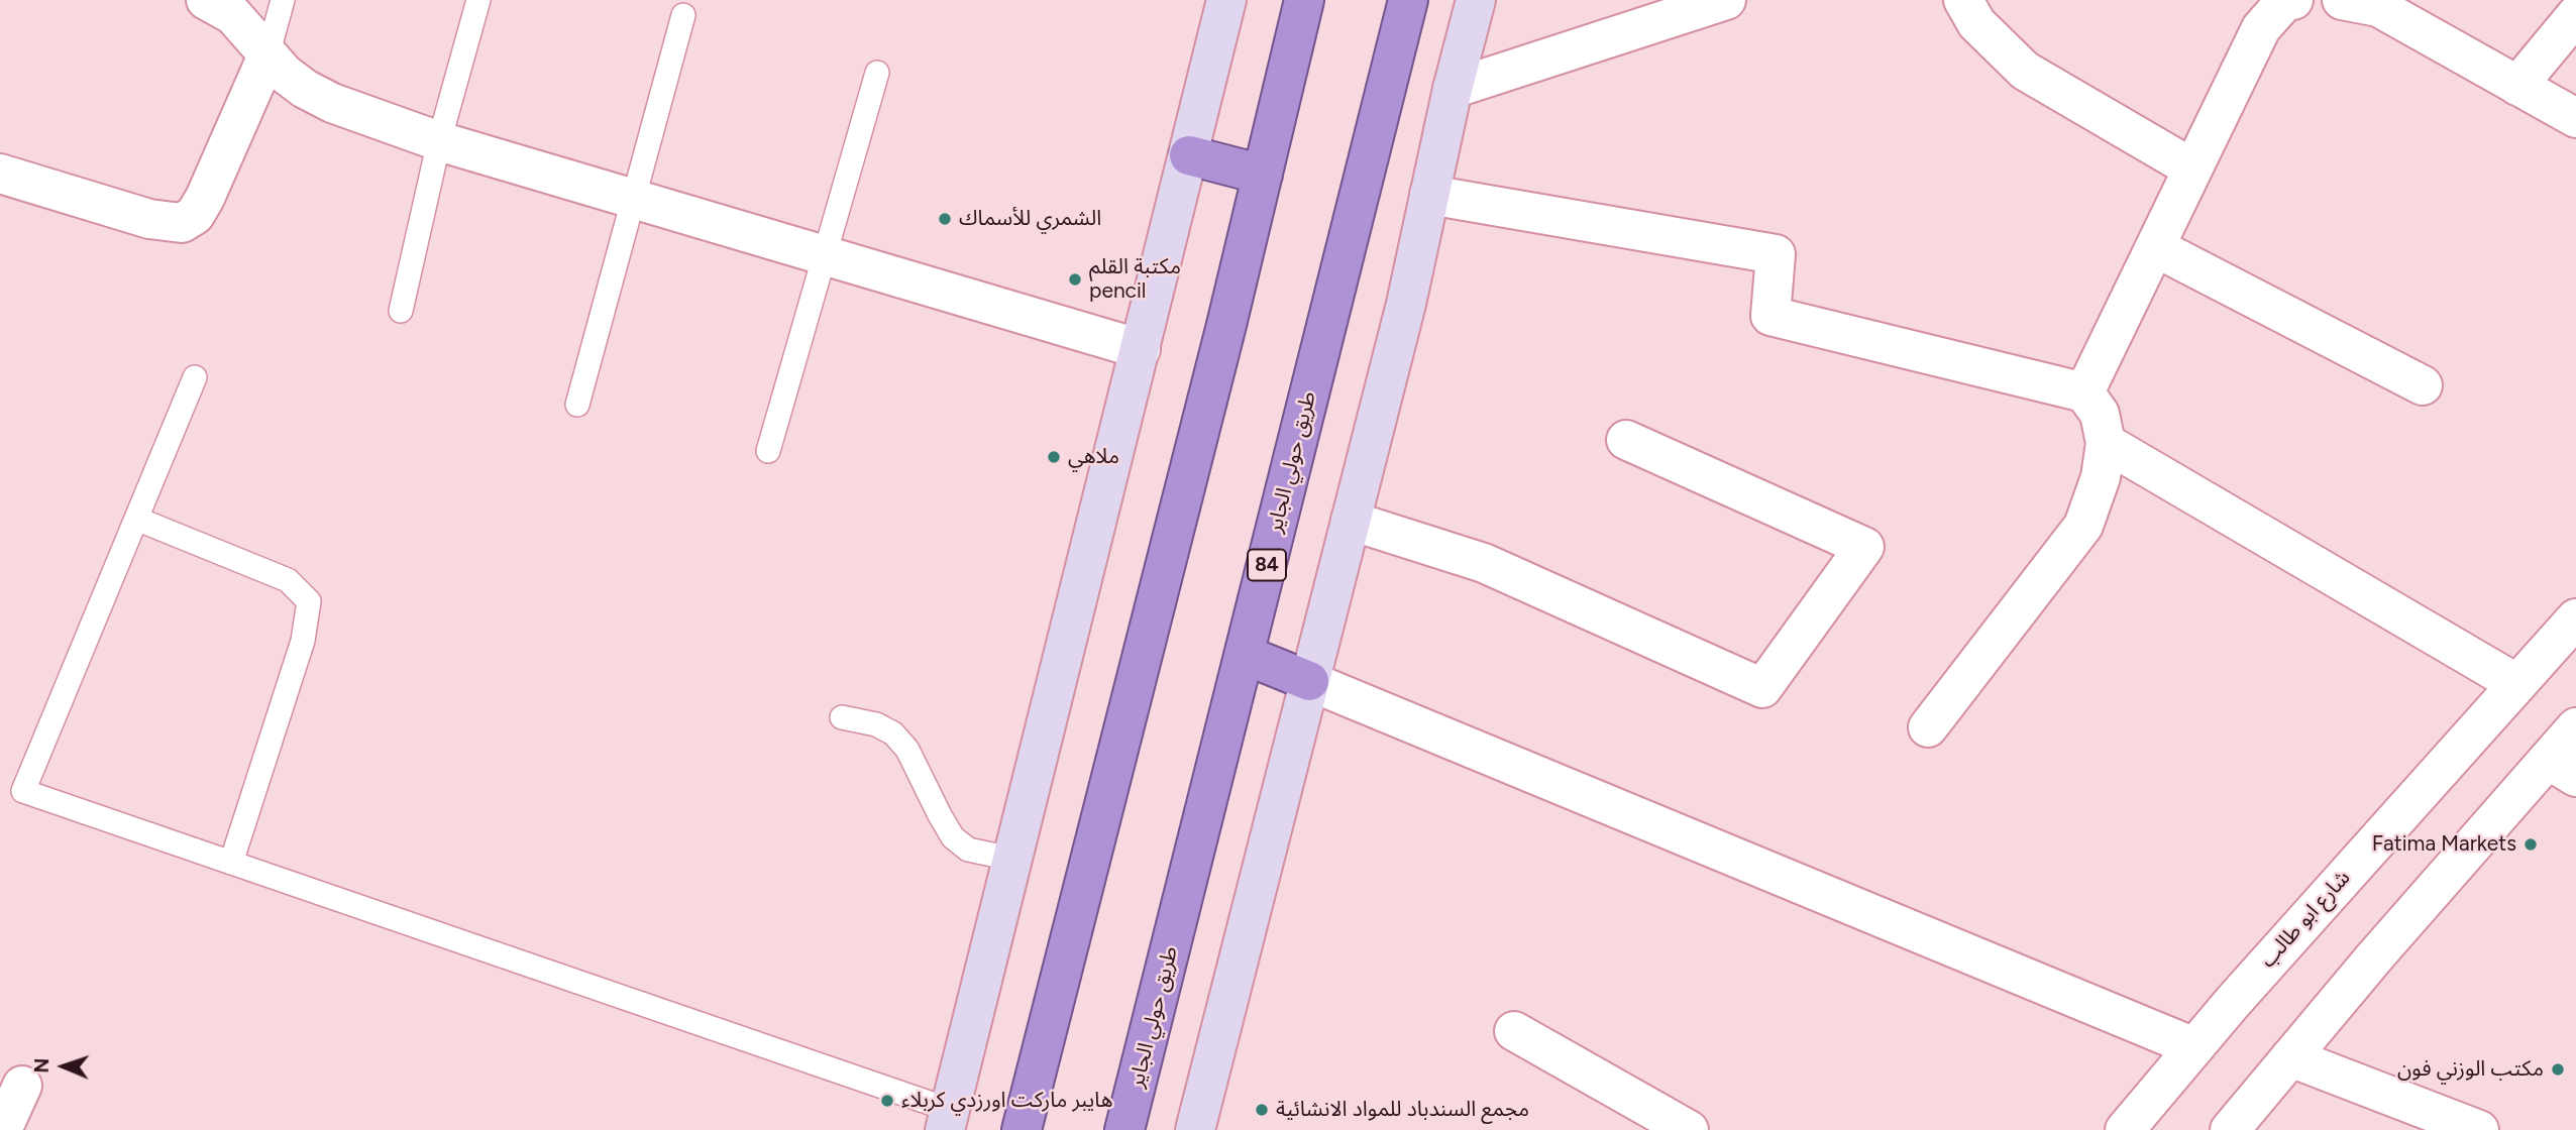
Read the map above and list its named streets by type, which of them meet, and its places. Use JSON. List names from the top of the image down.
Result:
{
  "streets": {
    "highway": ["طريق حولي الجاير", "84"],
    "street": ["شارع ابو طالب"]
  },
  "places": [
    "الشمري للأسماك",
    "مكتبة القلم pencil",
    "ملاهي",
    "Fatima Markets",
    "مكتب الوزني فون",
    "هايبر ماركت اورزدي كربلاء",
    "مجمع السندباد للمواد الانشائية"
  ],
  "north": "left"
}
